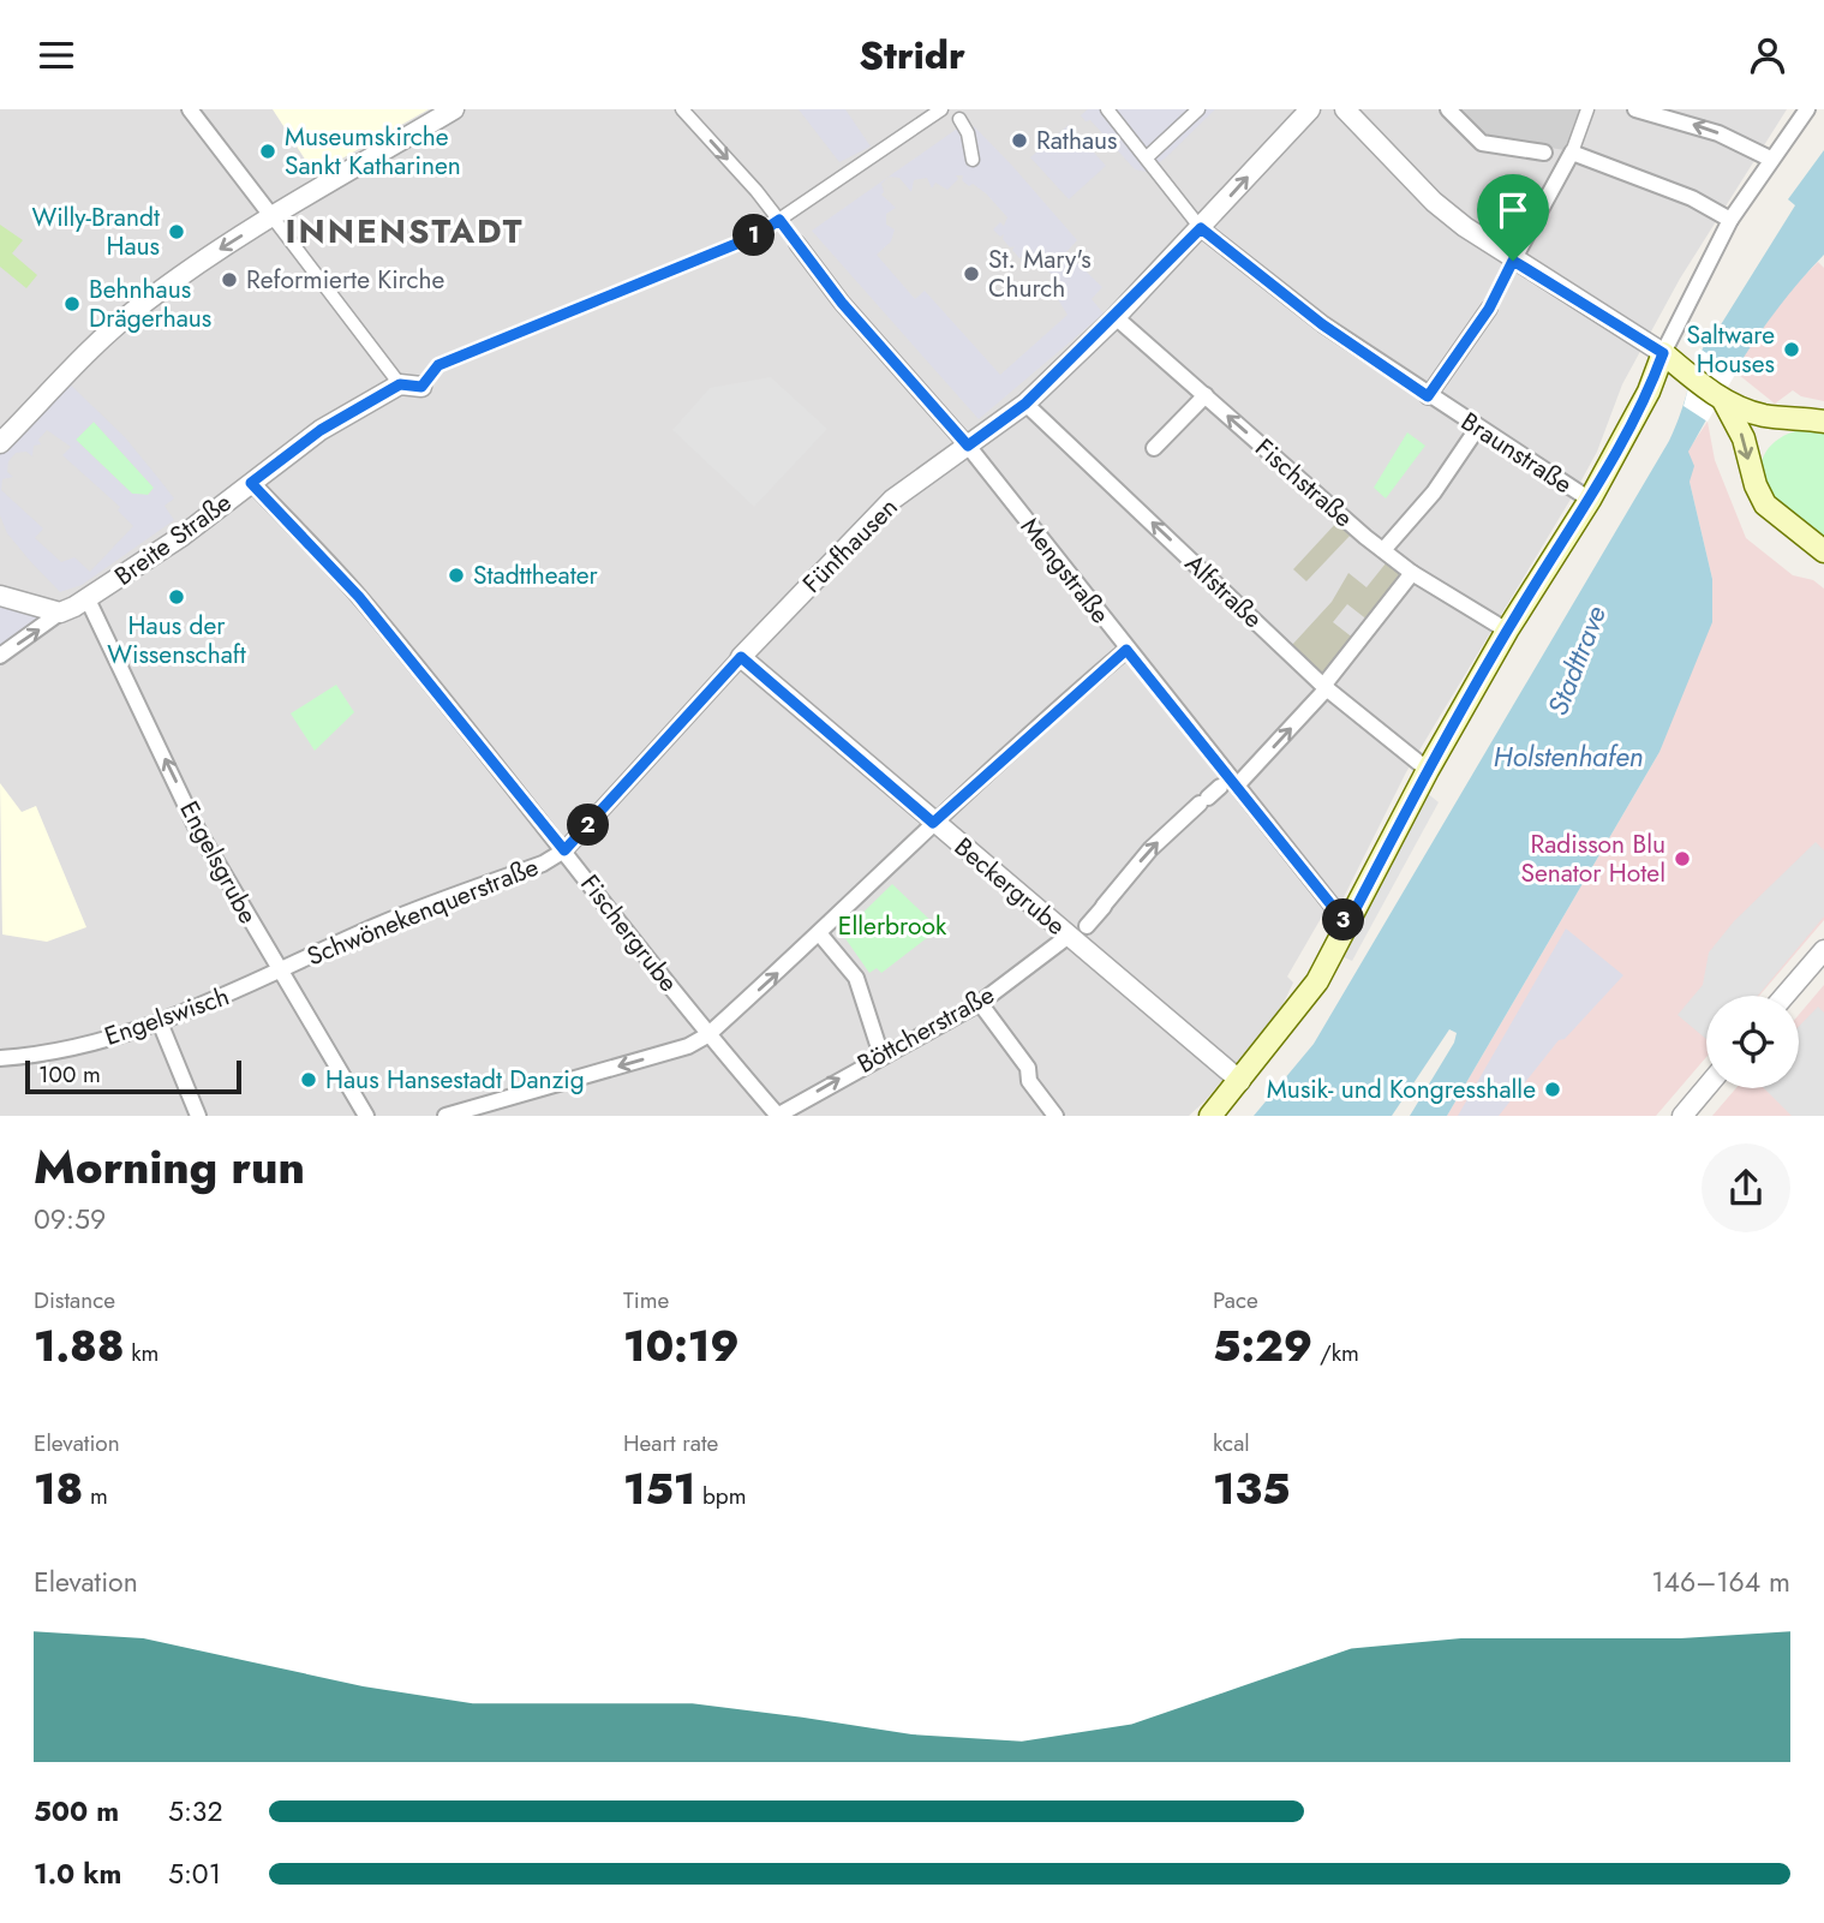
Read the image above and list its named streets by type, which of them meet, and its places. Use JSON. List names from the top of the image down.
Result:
{
  "streets": {
    "street": [
      "Braunstraße",
      "Fischstraße",
      "Breite Straße",
      "Fünfhausen",
      "Mengstraße",
      "Alfstraße",
      "Engelsgrube",
      "Beckergrube",
      "Schwönekenquerstraße",
      "Fischergrube",
      "Engelswisch",
      "Böttcherstraße"
    ]
  },
  "crossings": [
    ["Braunstraße", "Fünfhausen"],
    ["Fischstraße", "Fünfhausen"],
    ["Fischstraße", "Böttcherstraße"],
    ["Breite Straße", "Engelsgrube"],
    ["Breite Straße", "Fischergrube"],
    ["Fünfhausen", "Mengstraße"],
    ["Fünfhausen", "Alfstraße"],
    ["Fünfhausen", "Beckergrube"],
    ["Mengstraße", "Böttcherstraße"],
    ["Alfstraße", "Böttcherstraße"],
    ["Engelsgrube", "Schwönekenquerstraße"],
    ["Engelsgrube", "Engelswisch"],
    ["Beckergrube", "Böttcherstraße"],
    ["Schwönekenquerstraße", "Fischergrube"],
    ["Schwönekenquerstraße", "Engelswisch"],
    ["Fischergrube", "Böttcherstraße"]
  ],
  "one_way": [
    "Fischstraße",
    "Alfstraße",
    "Engelsgrube",
    "Böttcherstraße"
  ],
  "districts": ["INNENSTADT"],
  "water": ["Stadttrave", "Holstenhafen"],
  "parks": ["Ellerbrook"],
  "places": [
    "Rathaus",
    "Museumskirche Sankt Katharinen",
    "Willy-Brandt Haus",
    "St. Mary's Church",
    "Reformierte Kirche",
    "Behnhaus Drägerhaus",
    "Saltware Houses",
    "Stadttheater",
    "Haus der Wissenschaft",
    "Radisson Blu Senator Hotel",
    "Haus Hansestadt Danzig",
    "Musik- und Kongresshalle"
  ],
  "scale_bar": "100 m",
  "page": {
    "header": "Stridr",
    "pins": ["1", "2", "3"],
    "scale": "100 m",
    "heading": ["Morning run", "09:59"],
    "stats": [
      ["Distance", "1.88 km"],
      ["Time", "10:19"],
      ["Pace", "5:29 /km"],
      ["Elevation", "18 m"],
      ["Heart rate", "151 bpm"],
      ["kcal", "135"]
    ],
    "chart": ["Elevation", "146–164 m"],
    "list": [
      {
        "name": "500 m",
        "note": "5:32"
      },
      {
        "name": "1.0 km",
        "note": "5:01"
      }
    ]
  }
}
